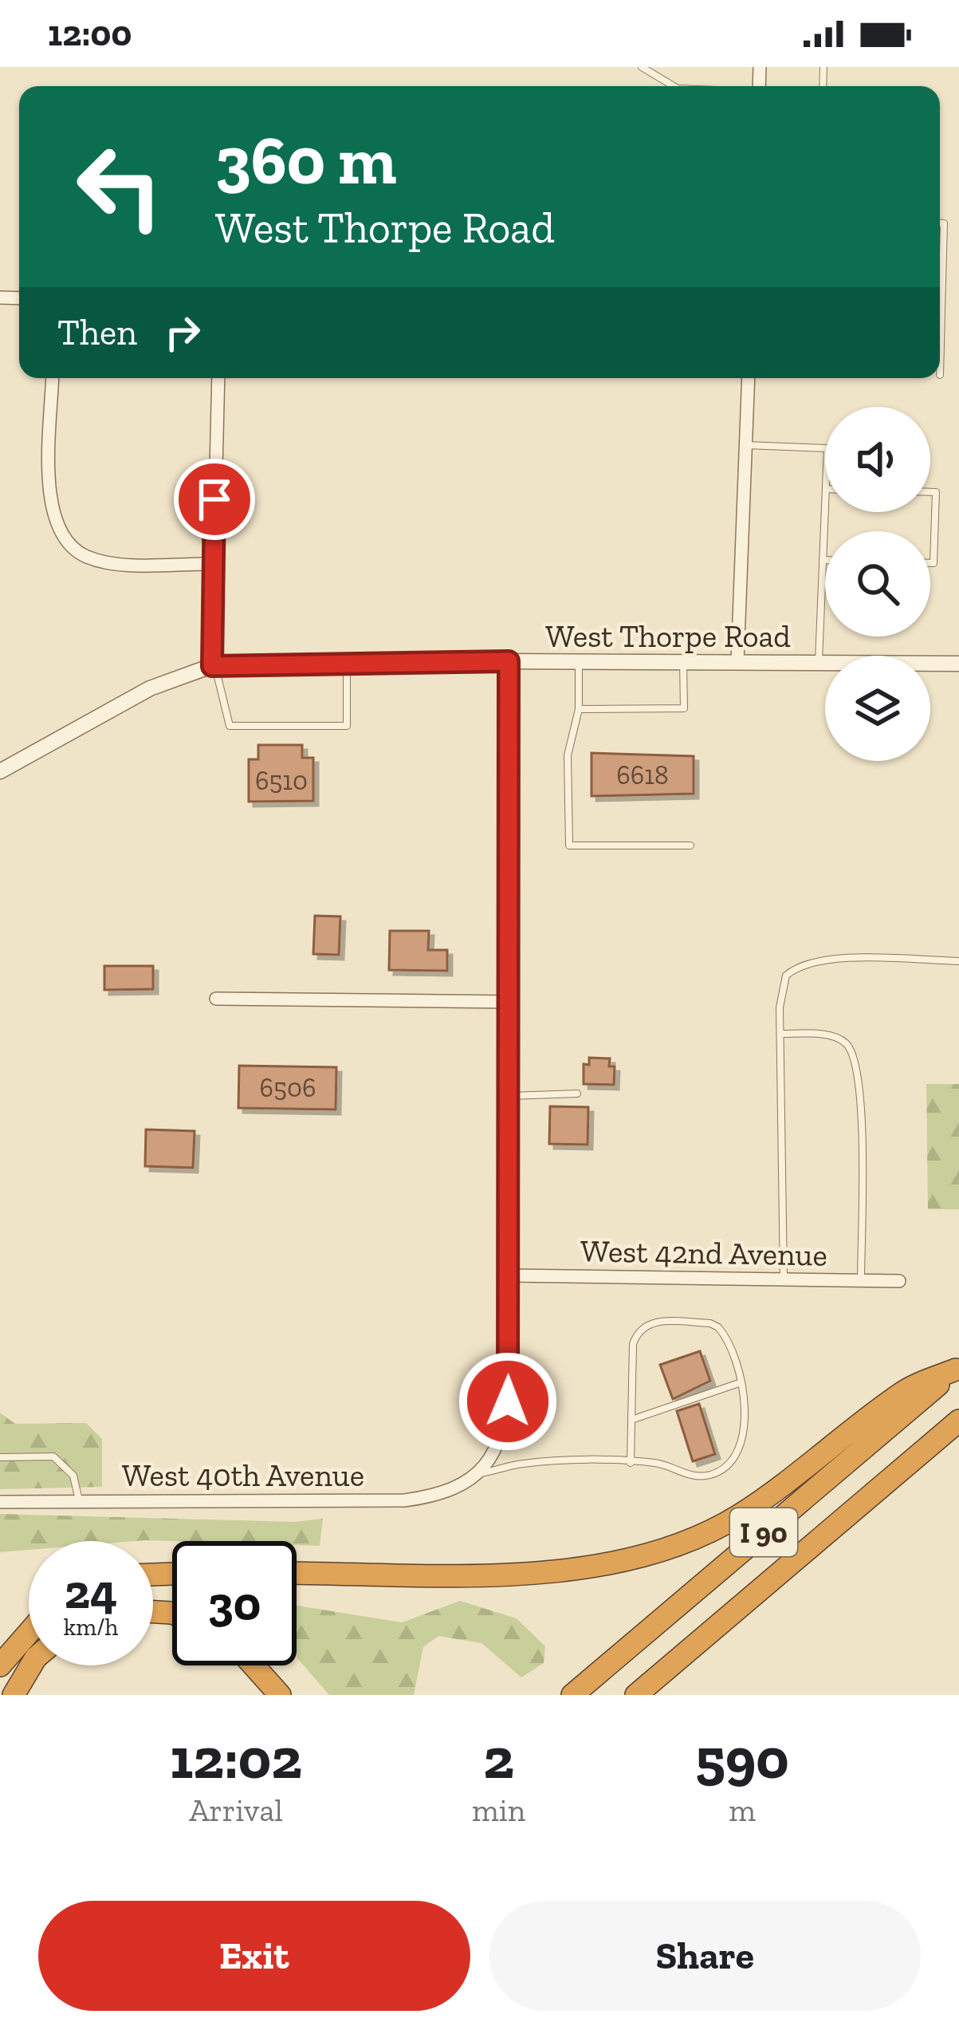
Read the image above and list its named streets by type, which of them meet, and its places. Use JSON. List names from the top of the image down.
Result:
{
  "streets": {
    "highway": ["I 90"],
    "street": ["West Thorpe Road", "West 42nd Avenue", "West 40th Avenue"]
  },
  "house_numbers": ["6618", "6510", "6506"],
  "page": {
    "status": "12:00",
    "turn": ["360 m", "West Thorpe Road"],
    "then": "Then",
    "speed": "24 km/h",
    "limit": "30",
    "eta": [
      "12:02",
      "Arrival",
      "2",
      "min",
      "590",
      "m"
    ],
    "buttons": ["Exit", "Share"]
  }
}
